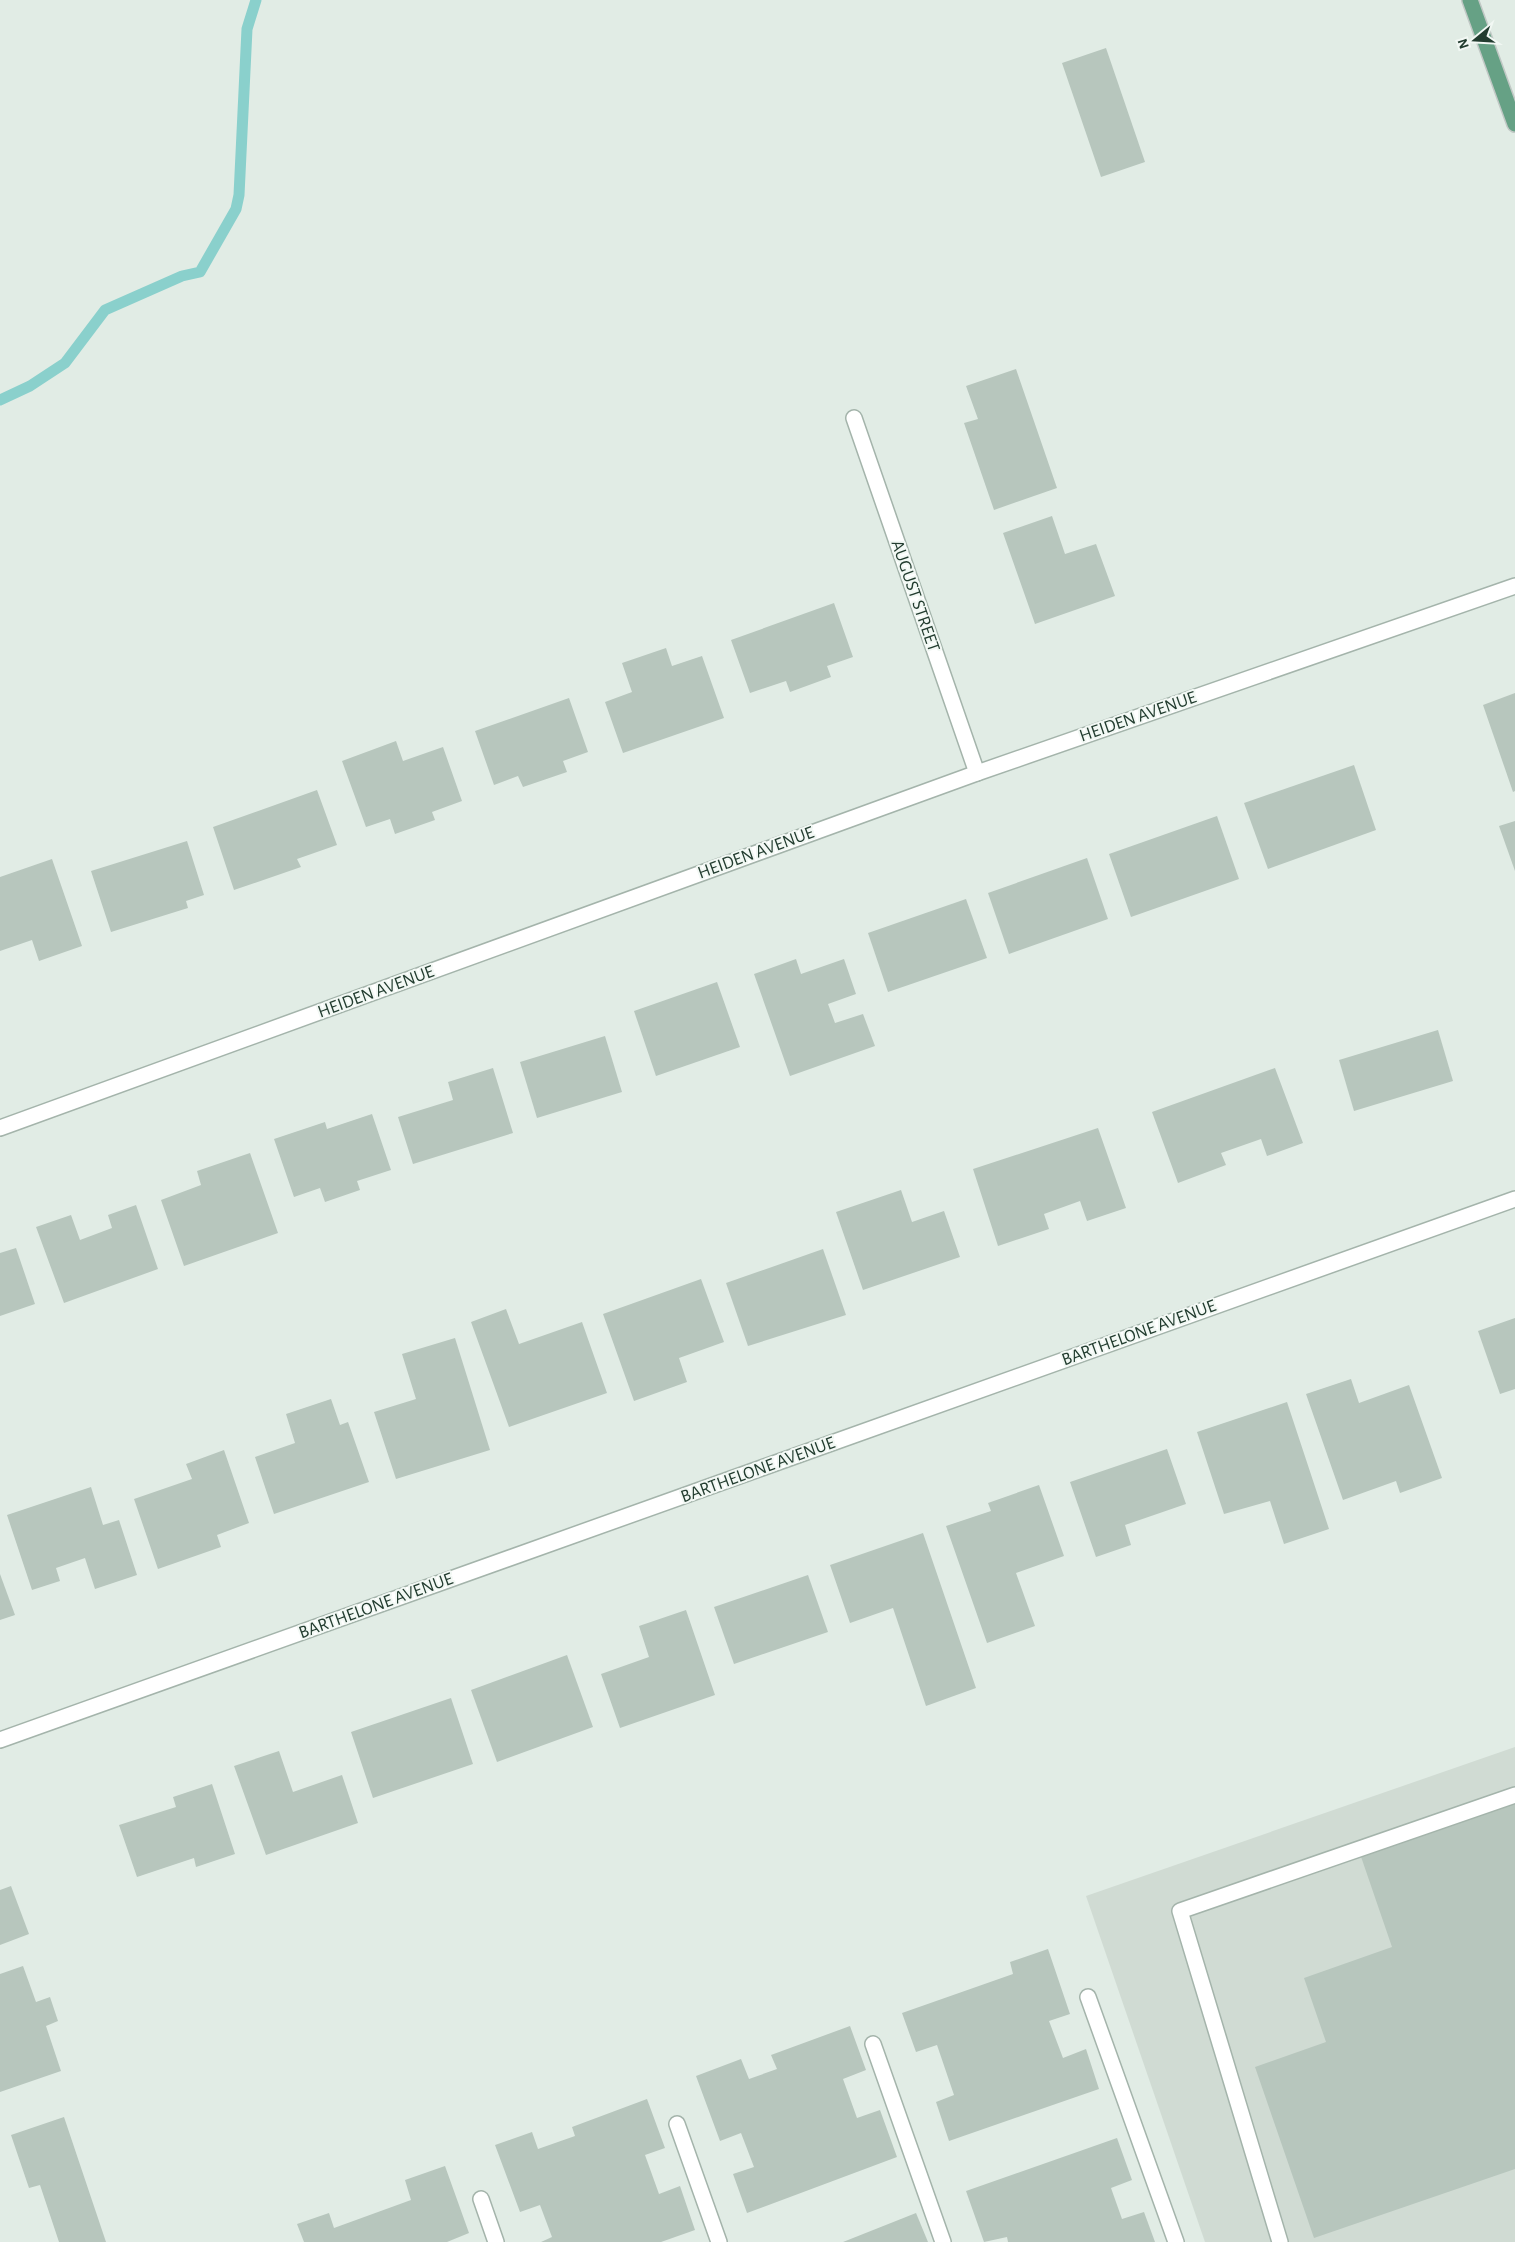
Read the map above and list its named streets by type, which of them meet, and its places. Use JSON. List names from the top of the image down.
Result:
{
  "streets": {
    "street": ["AUGUST STREET", "HEIDEN AVENUE", "BARTHELONE AVENUE"]
  },
  "crossings": [
    ["AUGUST STREET", "HEIDEN AVENUE"]
  ],
  "north": "left"
}
